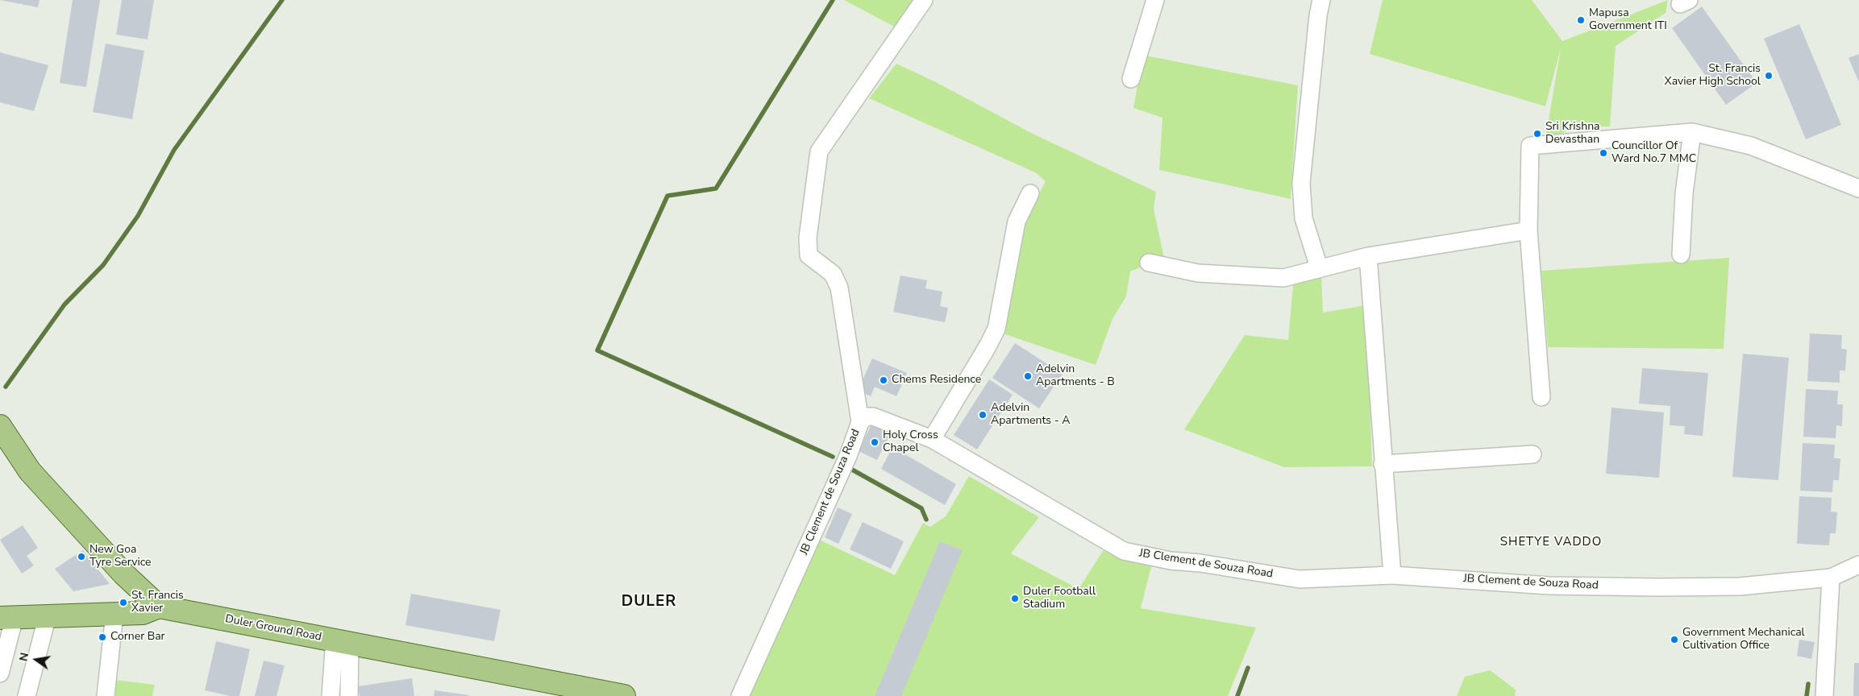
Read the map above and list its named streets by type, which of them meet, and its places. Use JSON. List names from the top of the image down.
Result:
{
  "streets": {
    "main road": ["Duler Ground Road"],
    "street": ["JB Clement de Souza Road"]
  },
  "districts": ["SHETYE VADDO", "DULER"],
  "places": [
    "Mapusa Government ITI",
    "St. Francis Xavier High School",
    "Sri Krishna Devasthan",
    "Councillor Of Ward No.7 MMC",
    "Adelvin Apartments - B",
    "Chems Residence",
    "Adelvin Apartments - A",
    "Holy Cross Chapel",
    "New Goa Tyre Service",
    "Duler Football Stadium",
    "St. Francis Xavier",
    "Corner Bar",
    "Government Mechanical Cultivation Office"
  ],
  "north": "left"
}
